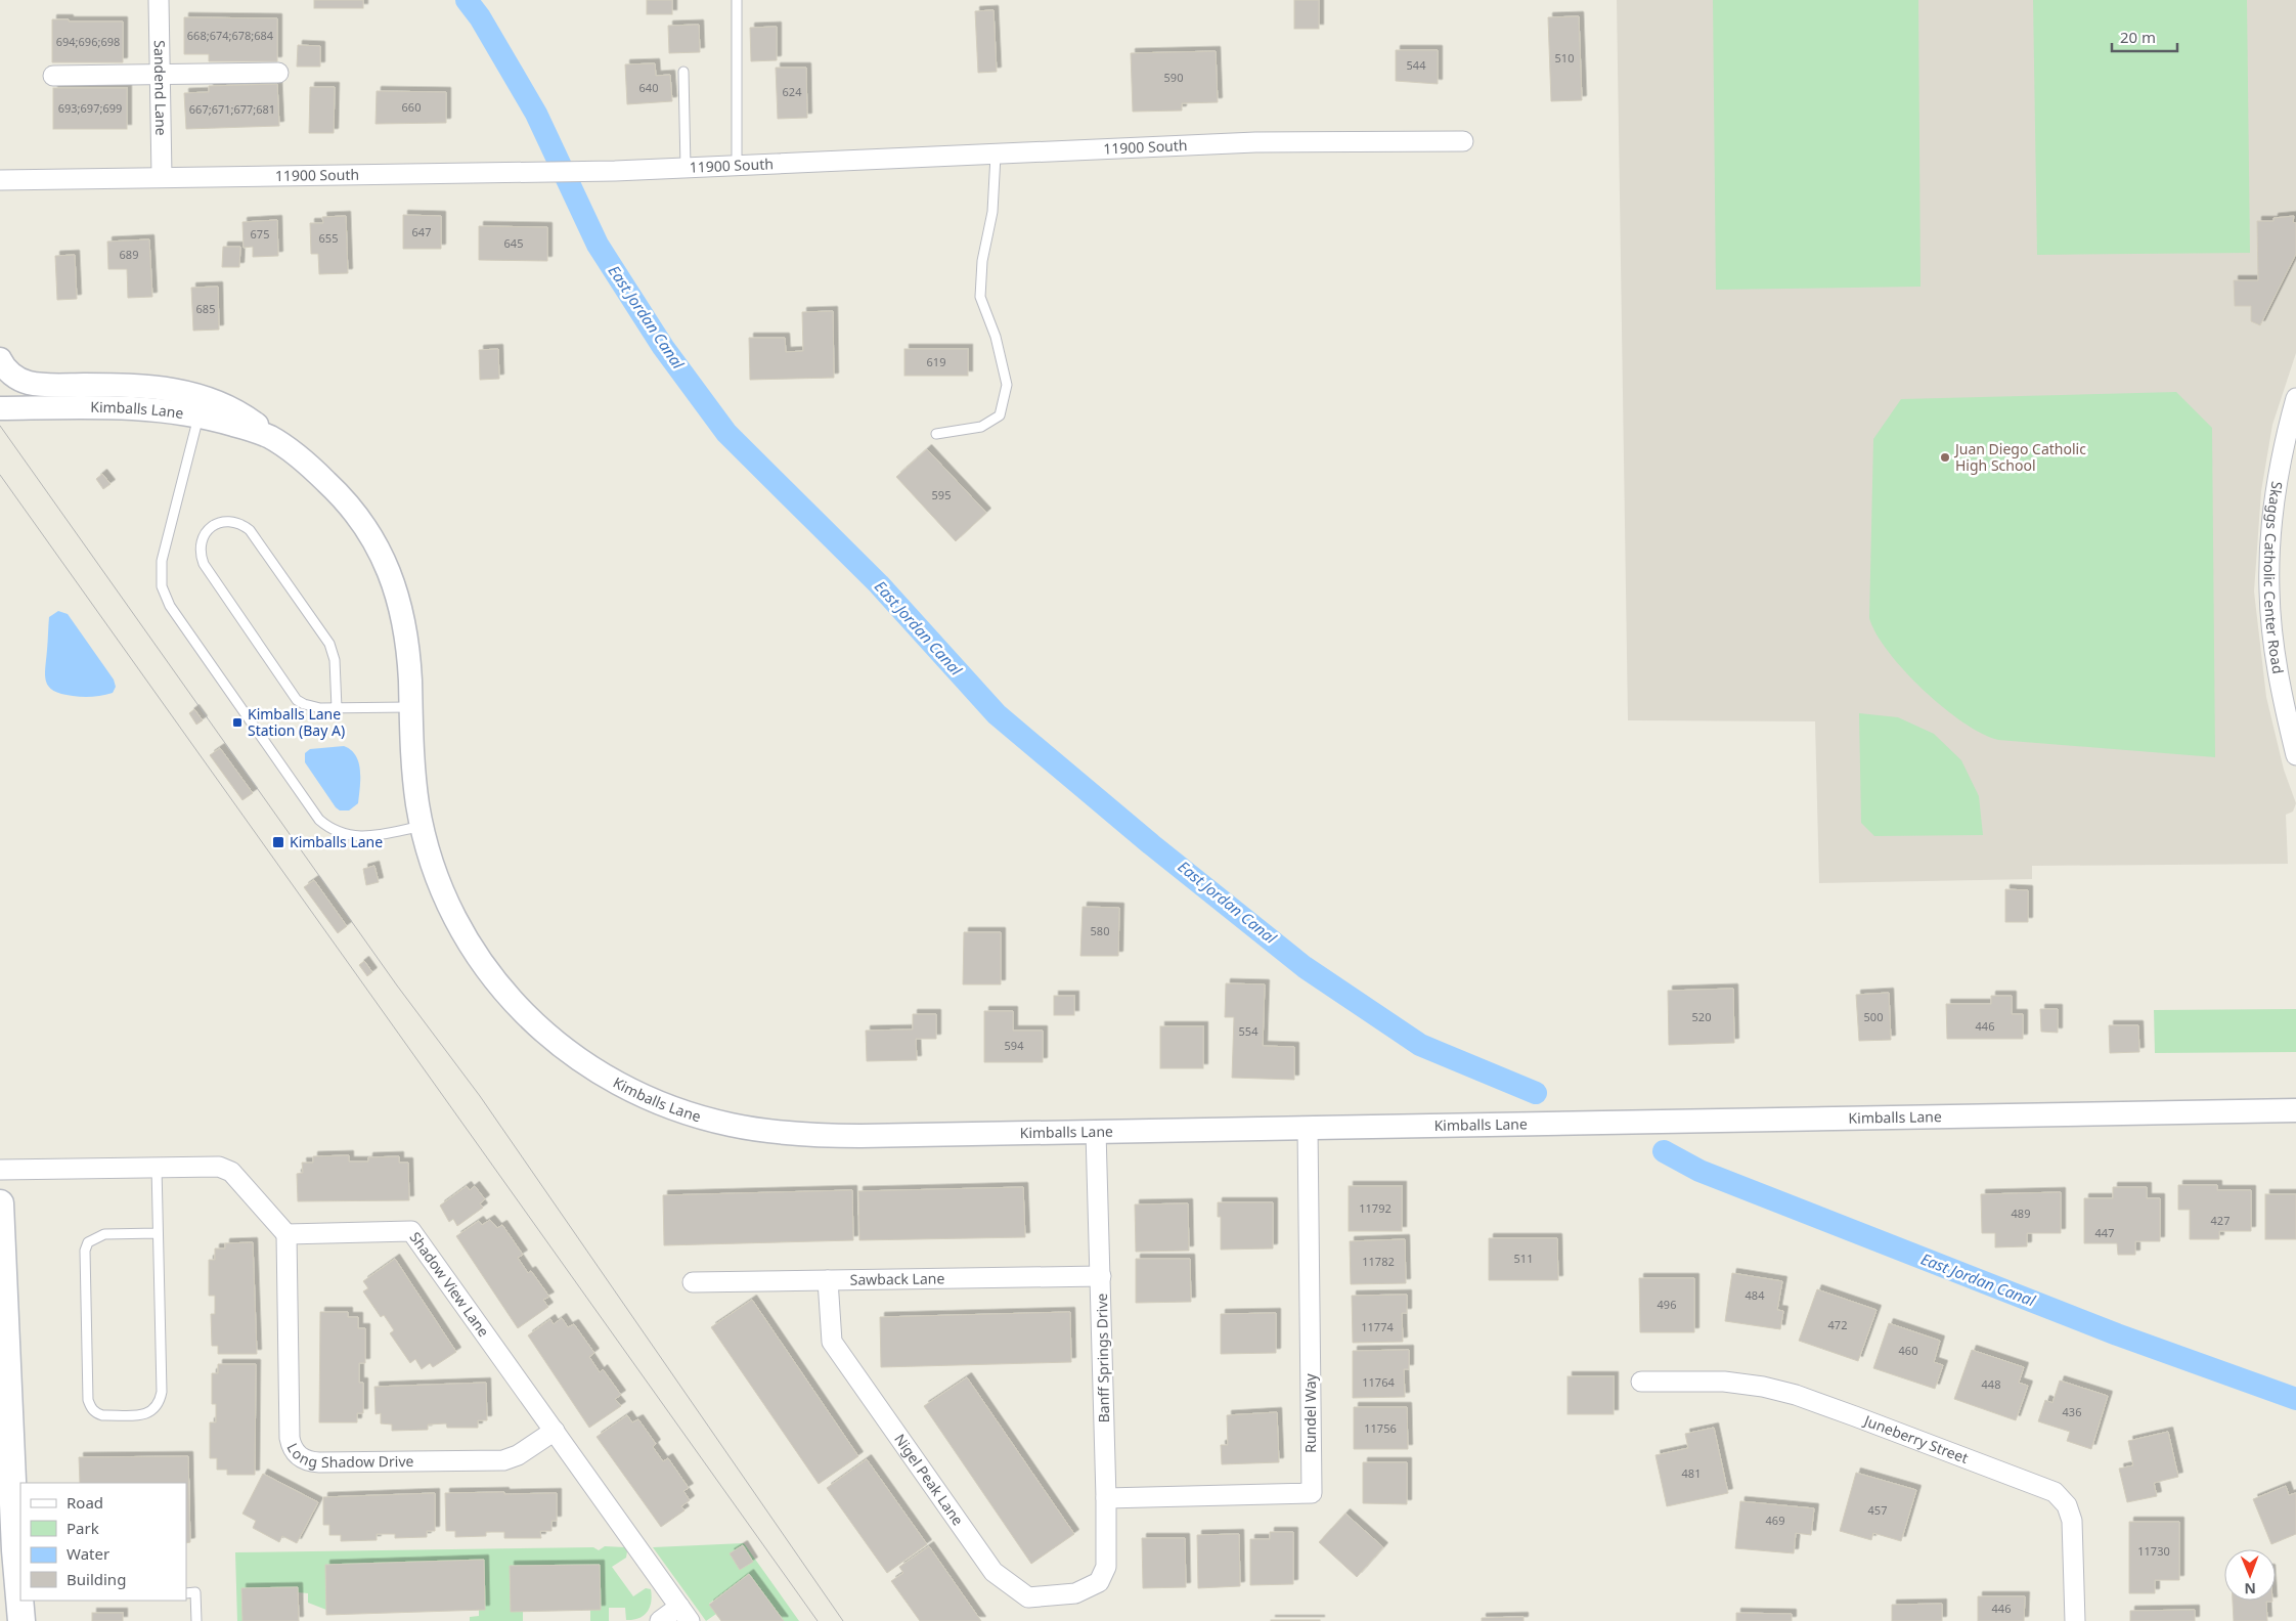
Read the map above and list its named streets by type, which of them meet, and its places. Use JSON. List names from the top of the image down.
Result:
{
  "streets": {
    "street": [
      "Sandend Lane",
      "11900 South",
      "Kimballs Lane",
      "Skaggs Catholic Center Road",
      "Sawback Lane",
      "Shadow View Lane",
      "Banff Springs Drive",
      "Rundel Way",
      "Juneberry Street",
      "Long Shadow Drive",
      "Nigel Peak Lane"
    ]
  },
  "crossings": [
    ["Sandend Lane", "11900 South"],
    ["Kimballs Lane", "Banff Springs Drive"],
    ["Kimballs Lane", "Rundel Way"],
    ["Sawback Lane", "Banff Springs Drive"],
    ["Sawback Lane", "Nigel Peak Lane"],
    ["Shadow View Lane", "Long Shadow Drive"],
    ["Banff Springs Drive", "Rundel Way"],
    ["Banff Springs Drive", "Nigel Peak Lane"]
  ],
  "water": ["East Jordan Canal"],
  "places": {
    "other": ["Juan Diego Catholic High School"],
    "transit": ["Kimballs Lane Station (Bay A)", "Kimballs Lane"]
  },
  "house_numbers": [
    "668;674;678;684",
    "694;696;698",
    "510",
    "544",
    "590",
    "640",
    "624",
    "660",
    "693;697;699",
    "667;671;677;681",
    "647",
    "675",
    "655",
    "645",
    "689",
    "685",
    "619",
    "595",
    "580",
    "520",
    "500",
    "446",
    "554",
    "594",
    "11792",
    "489",
    "427",
    "447",
    "511",
    "11782",
    "484",
    "496",
    "472",
    "11774",
    "460",
    "11764",
    "448",
    "436",
    "11756",
    "481",
    "457",
    "469",
    "11730",
    "446"
  ],
  "legend": [
    "Road",
    "Park",
    "Water",
    "Building"
  ],
  "scale_bar": "20 m",
  "north": "bottom"
}
